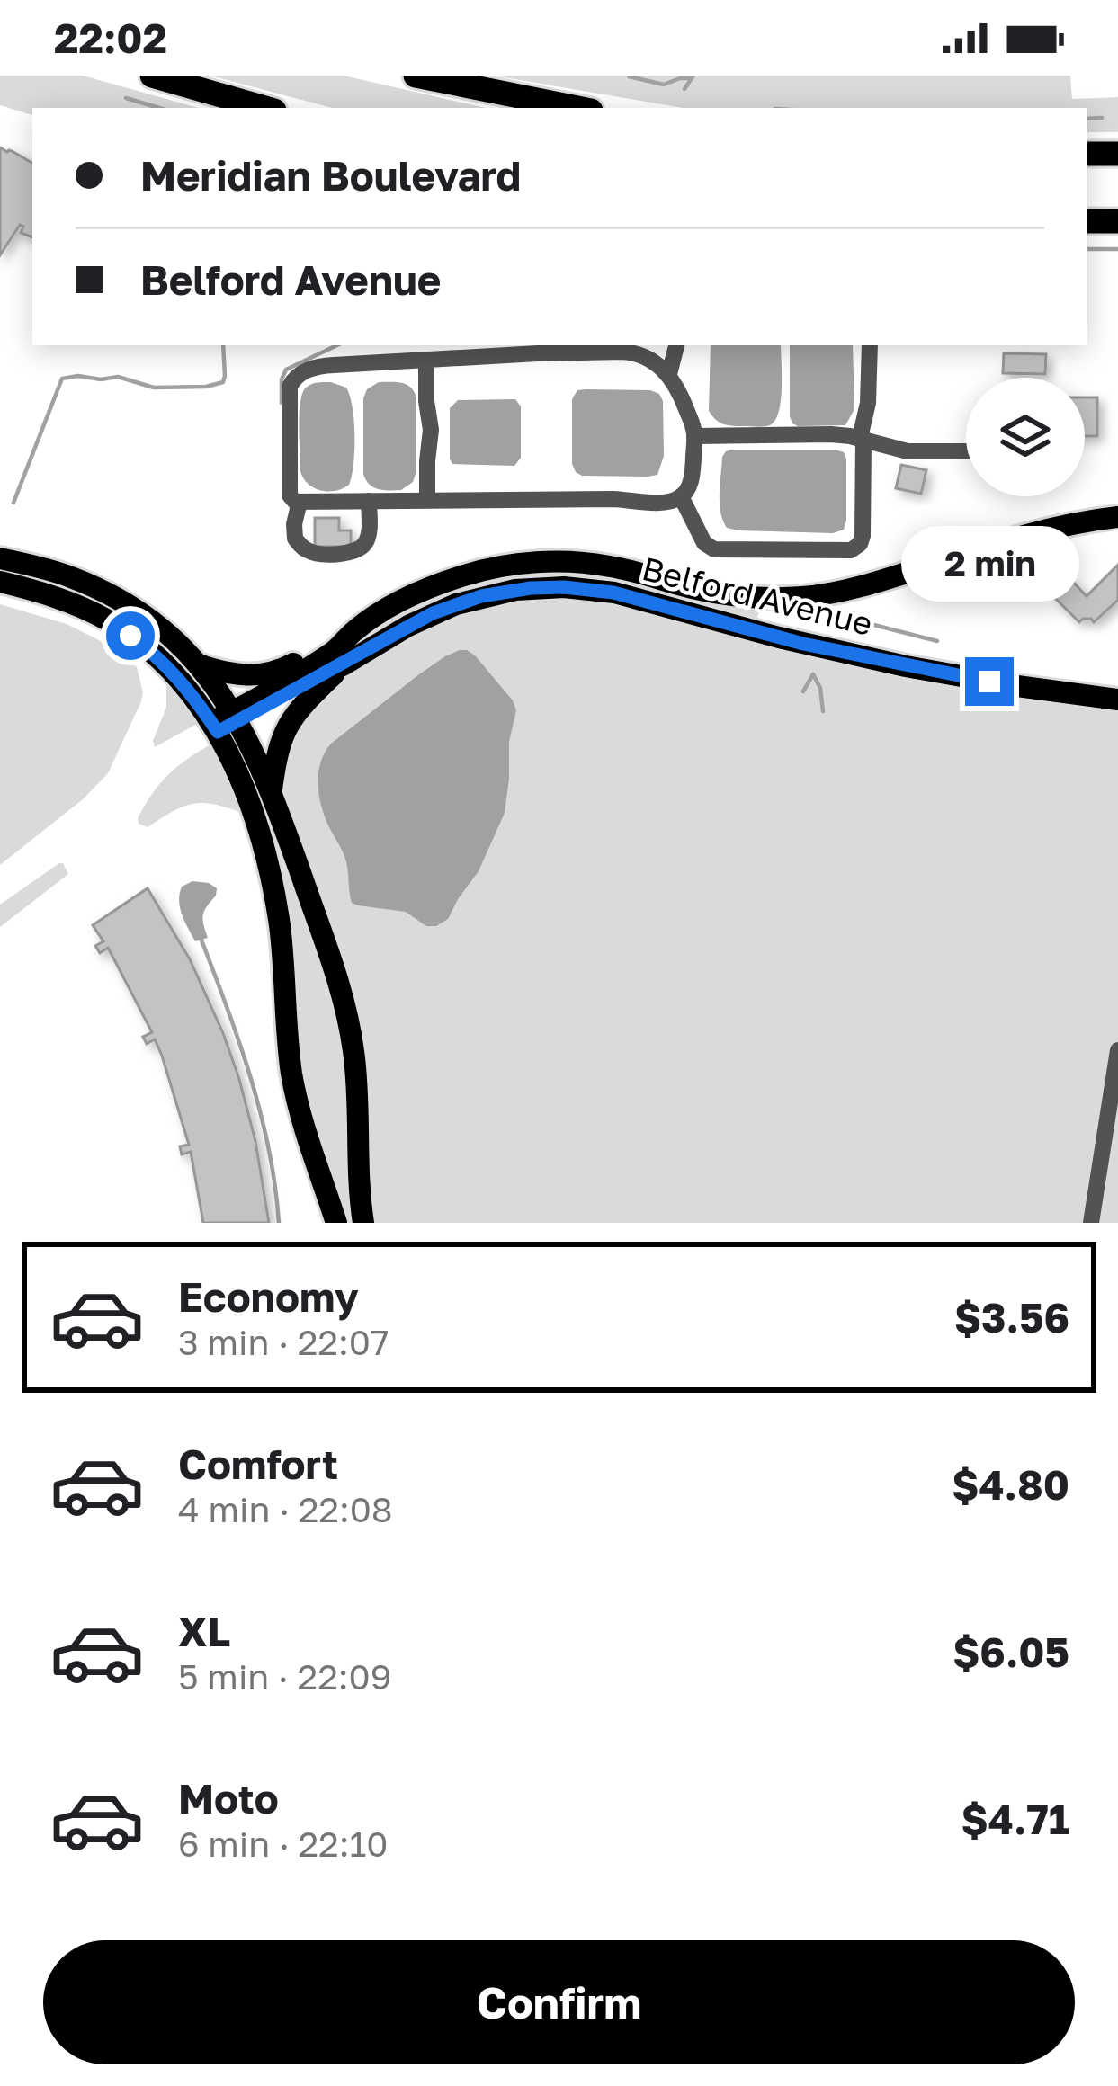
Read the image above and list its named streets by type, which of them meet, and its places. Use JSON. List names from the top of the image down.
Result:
{
  "streets": {
    "main road": ["Belford Avenue"]
  },
  "page": {
    "status": "22:02",
    "banner": ["Meridian Boulevard", "Belford Avenue"],
    "bubble": "2 min",
    "list": [
      {
        "name": "Economy",
        "note": "3 min · 22:07",
        "value": "$3.56"
      },
      {
        "name": "Comfort",
        "note": "4 min · 22:08",
        "value": "$4.80"
      },
      {
        "name": "XL",
        "note": "5 min · 22:09",
        "value": "$6.05"
      },
      {
        "name": "Moto",
        "note": "6 min · 22:10",
        "value": "$4.71"
      }
    ],
    "buttons": "Confirm"
  }
}
